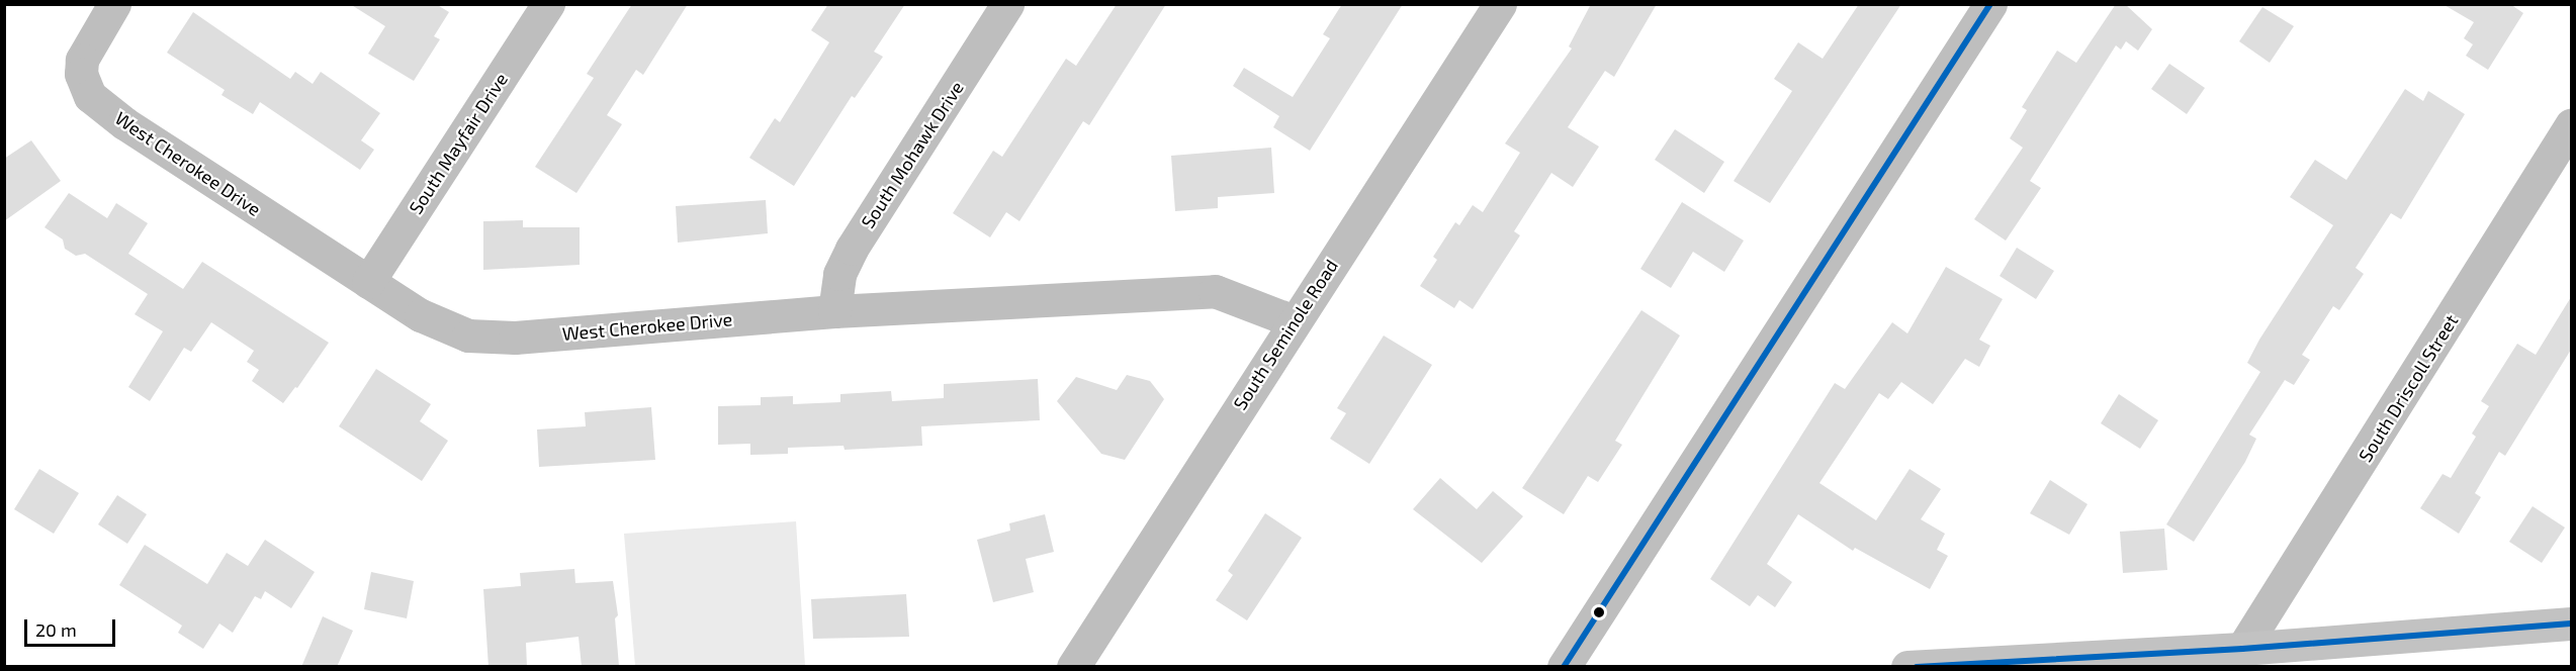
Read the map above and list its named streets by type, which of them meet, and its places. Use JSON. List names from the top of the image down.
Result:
{
  "streets": {
    "street": [
      "South Mayfair Drive",
      "South Mohawk Drive",
      "West Cherokee Drive",
      "South Seminole Road",
      "South Driscoll Street"
    ]
  },
  "crossings": [
    ["South Mayfair Drive", "West Cherokee Drive"],
    ["South Mohawk Drive", "West Cherokee Drive"],
    ["West Cherokee Drive", "South Seminole Road"]
  ],
  "scale_bar": "20 m"
}
